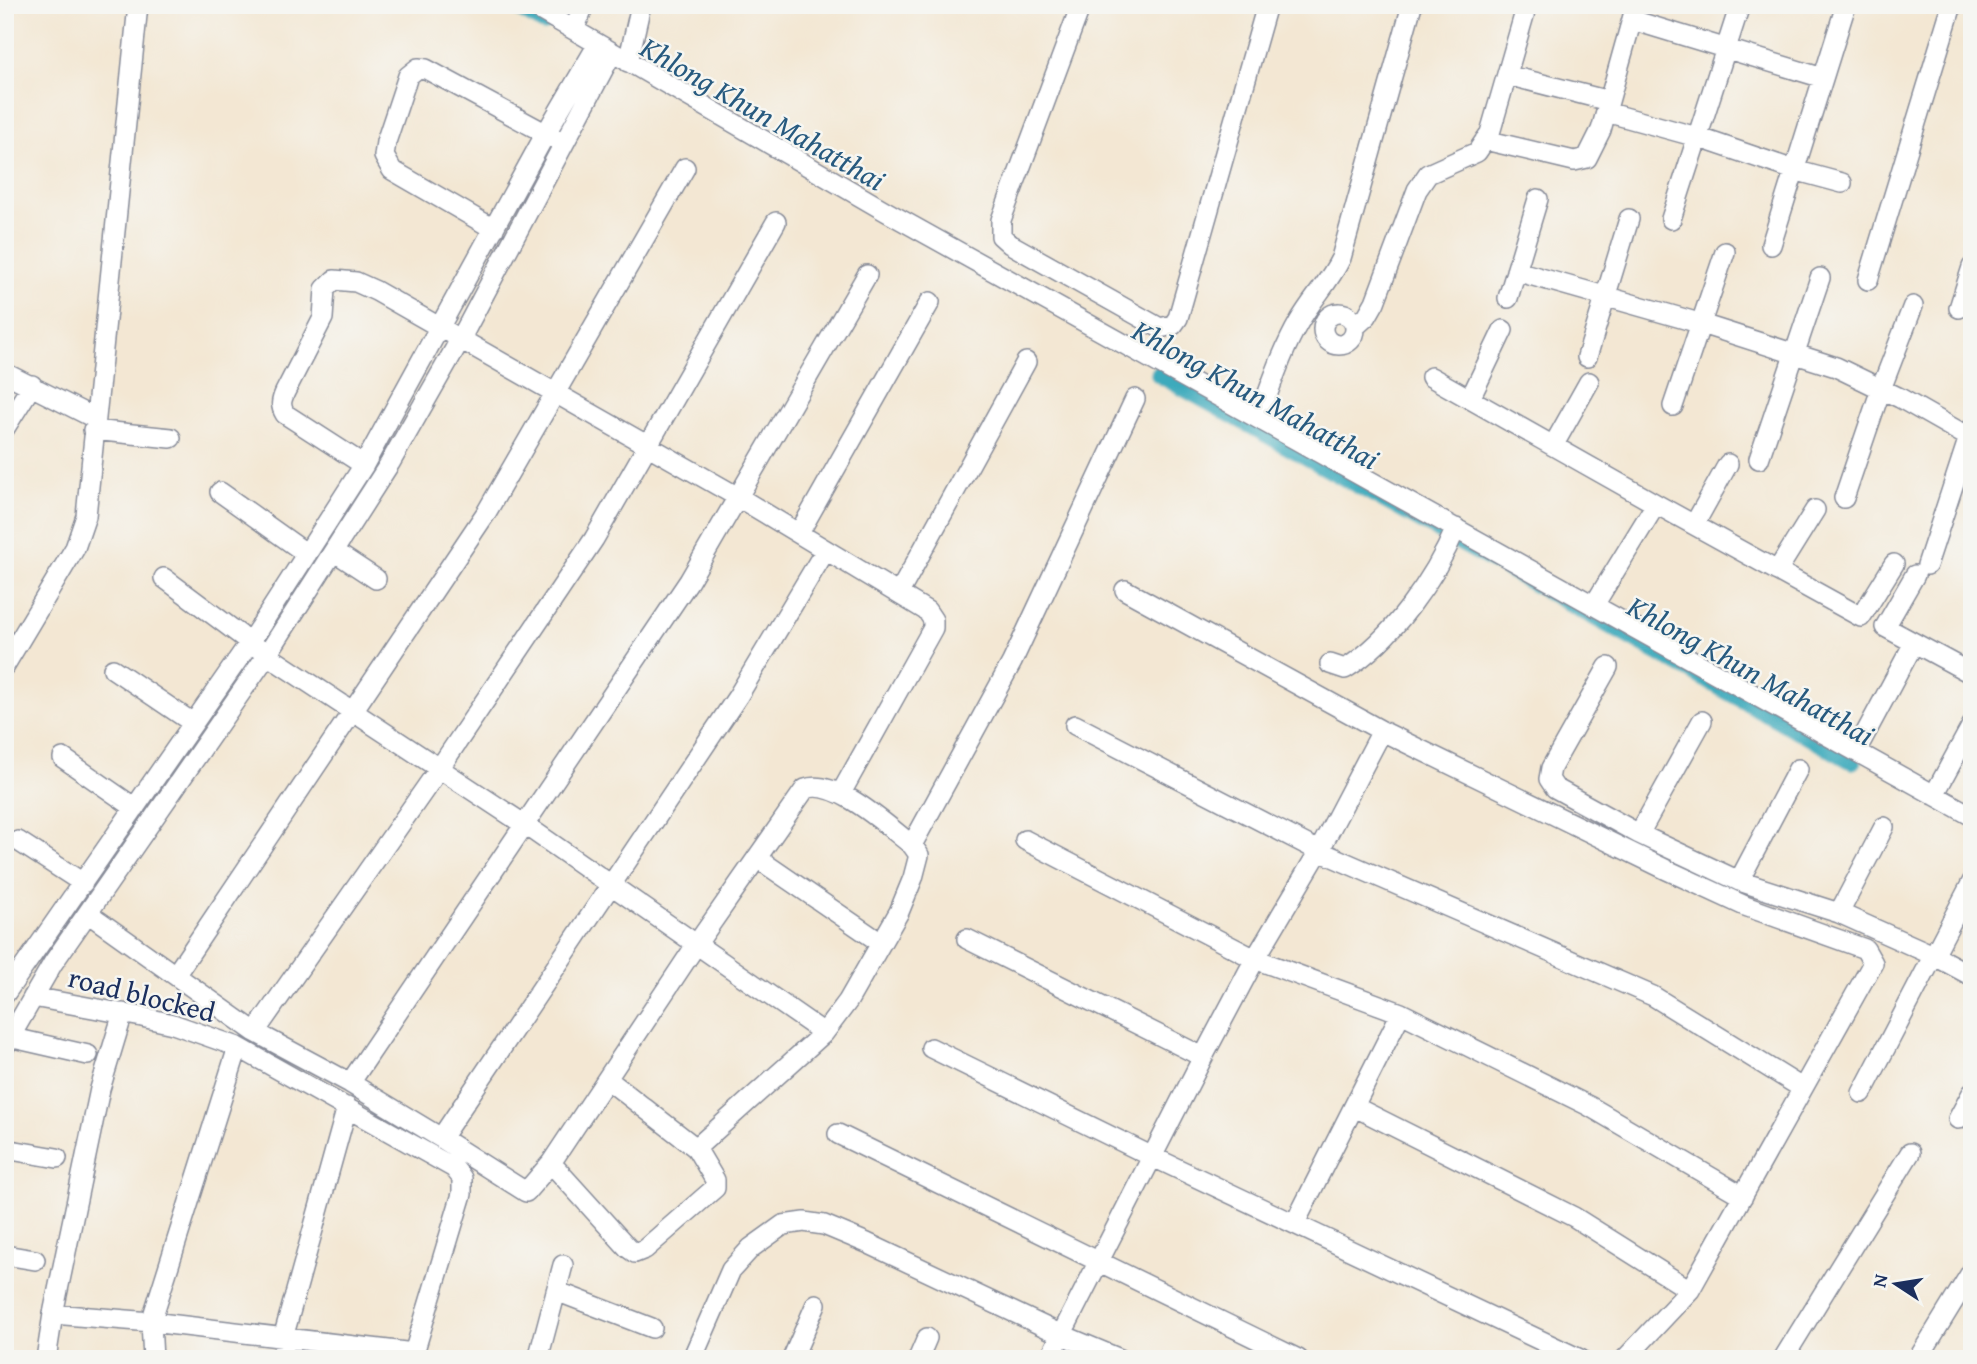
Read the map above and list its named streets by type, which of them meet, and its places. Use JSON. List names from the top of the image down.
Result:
{
  "streets": {
    "street": ["road blocked"]
  },
  "water": ["Khlong Khun Mahatthai"],
  "north": "left"
}
